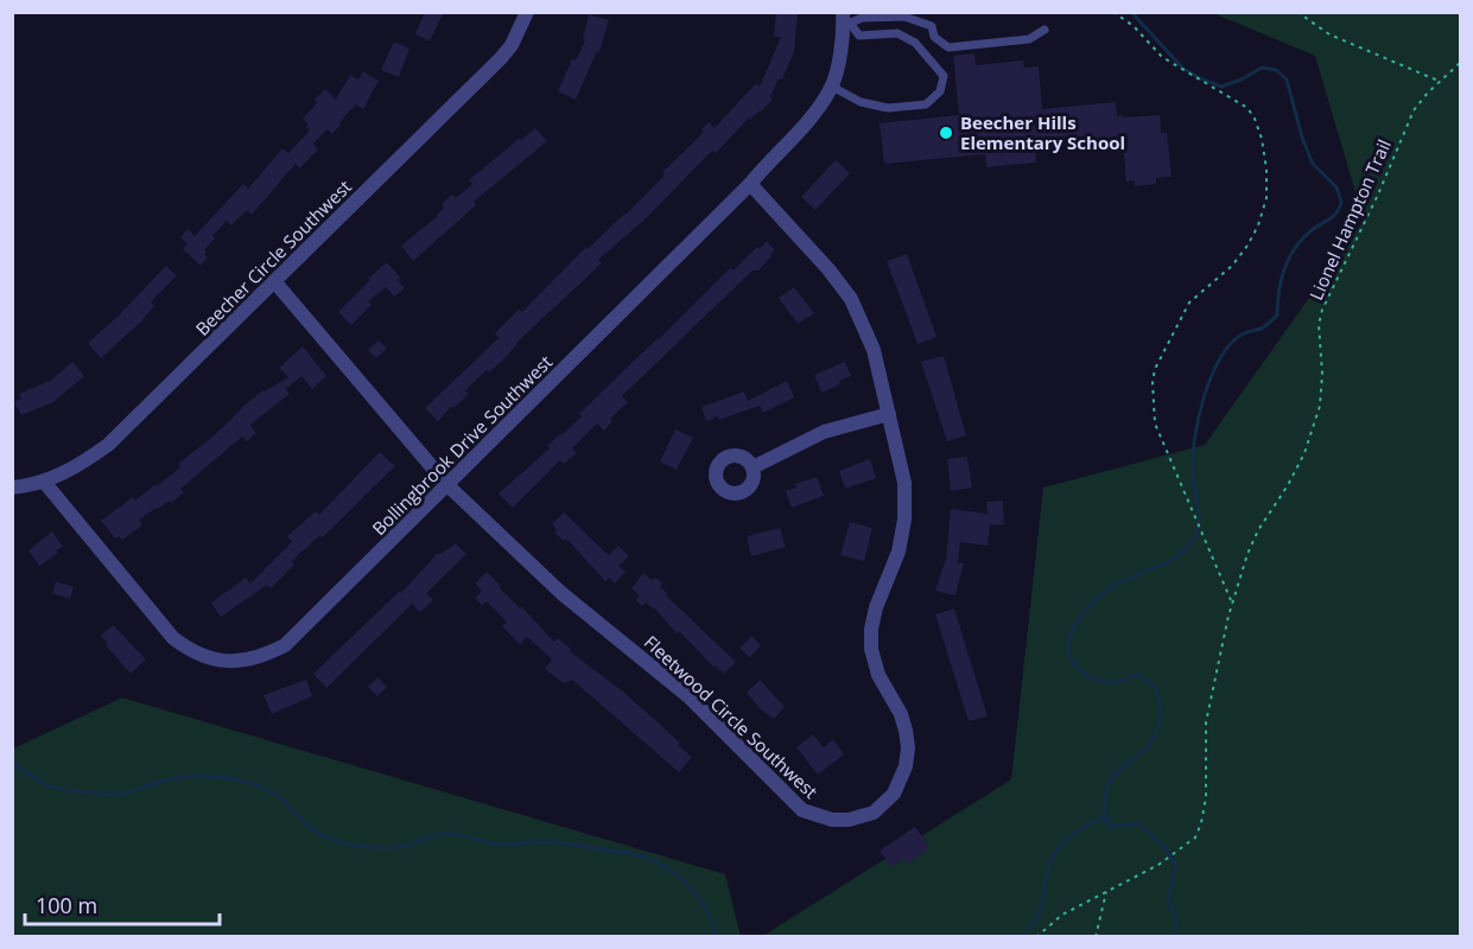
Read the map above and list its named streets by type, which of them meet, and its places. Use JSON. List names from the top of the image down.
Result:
{
  "streets": {
    "street": ["Beecher Circle Southwest", "Bollingbrook Drive Southwest", "Fleetwood Circle Southwest"],
    "path": ["Lionel Hampton Trail"]
  },
  "crossings": [
    ["Beecher Circle Southwest", "Bollingbrook Drive Southwest"],
    ["Beecher Circle Southwest", "Fleetwood Circle Southwest"],
    ["Bollingbrook Drive Southwest", "Fleetwood Circle Southwest"]
  ],
  "places": ["Beecher Hills Elementary School"],
  "scale_bar": "100 m"
}
